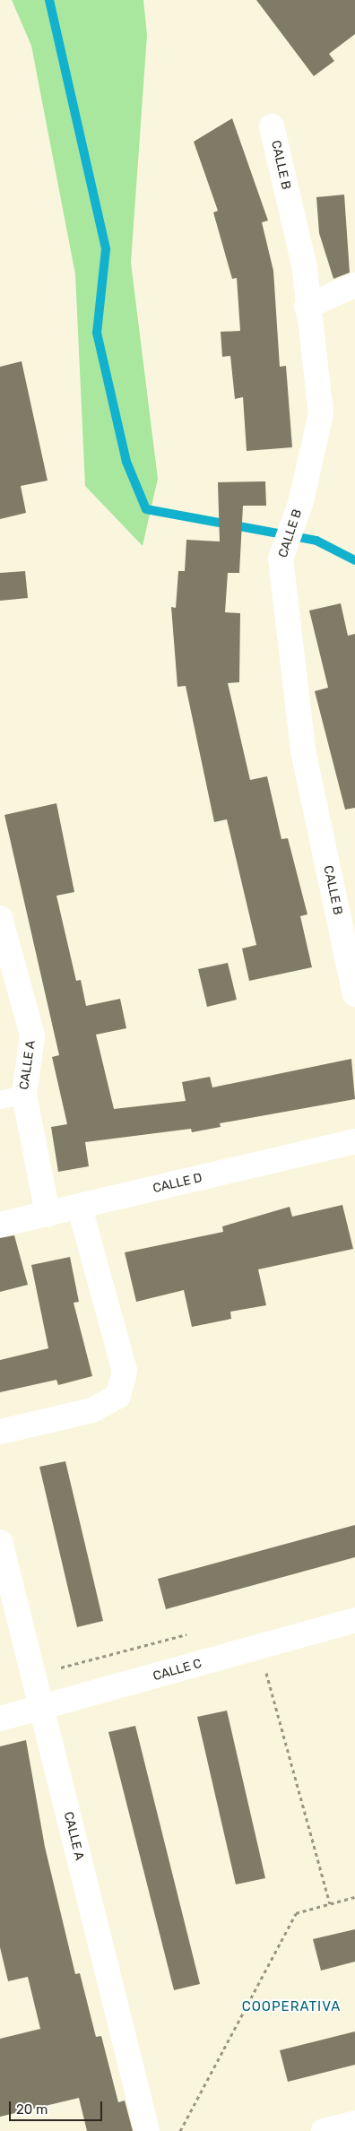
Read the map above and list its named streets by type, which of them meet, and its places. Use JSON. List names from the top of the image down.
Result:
{
  "streets": {
    "street": [
      "CALLE B",
      "CALLE A",
      "CALLE D",
      "CALLE C"
    ]
  },
  "crossings": [
    ["CALLE A", "CALLE D"],
    ["CALLE A", "CALLE C"]
  ],
  "districts": ["COOPERATIVA"],
  "scale_bar": "20 m"
}
